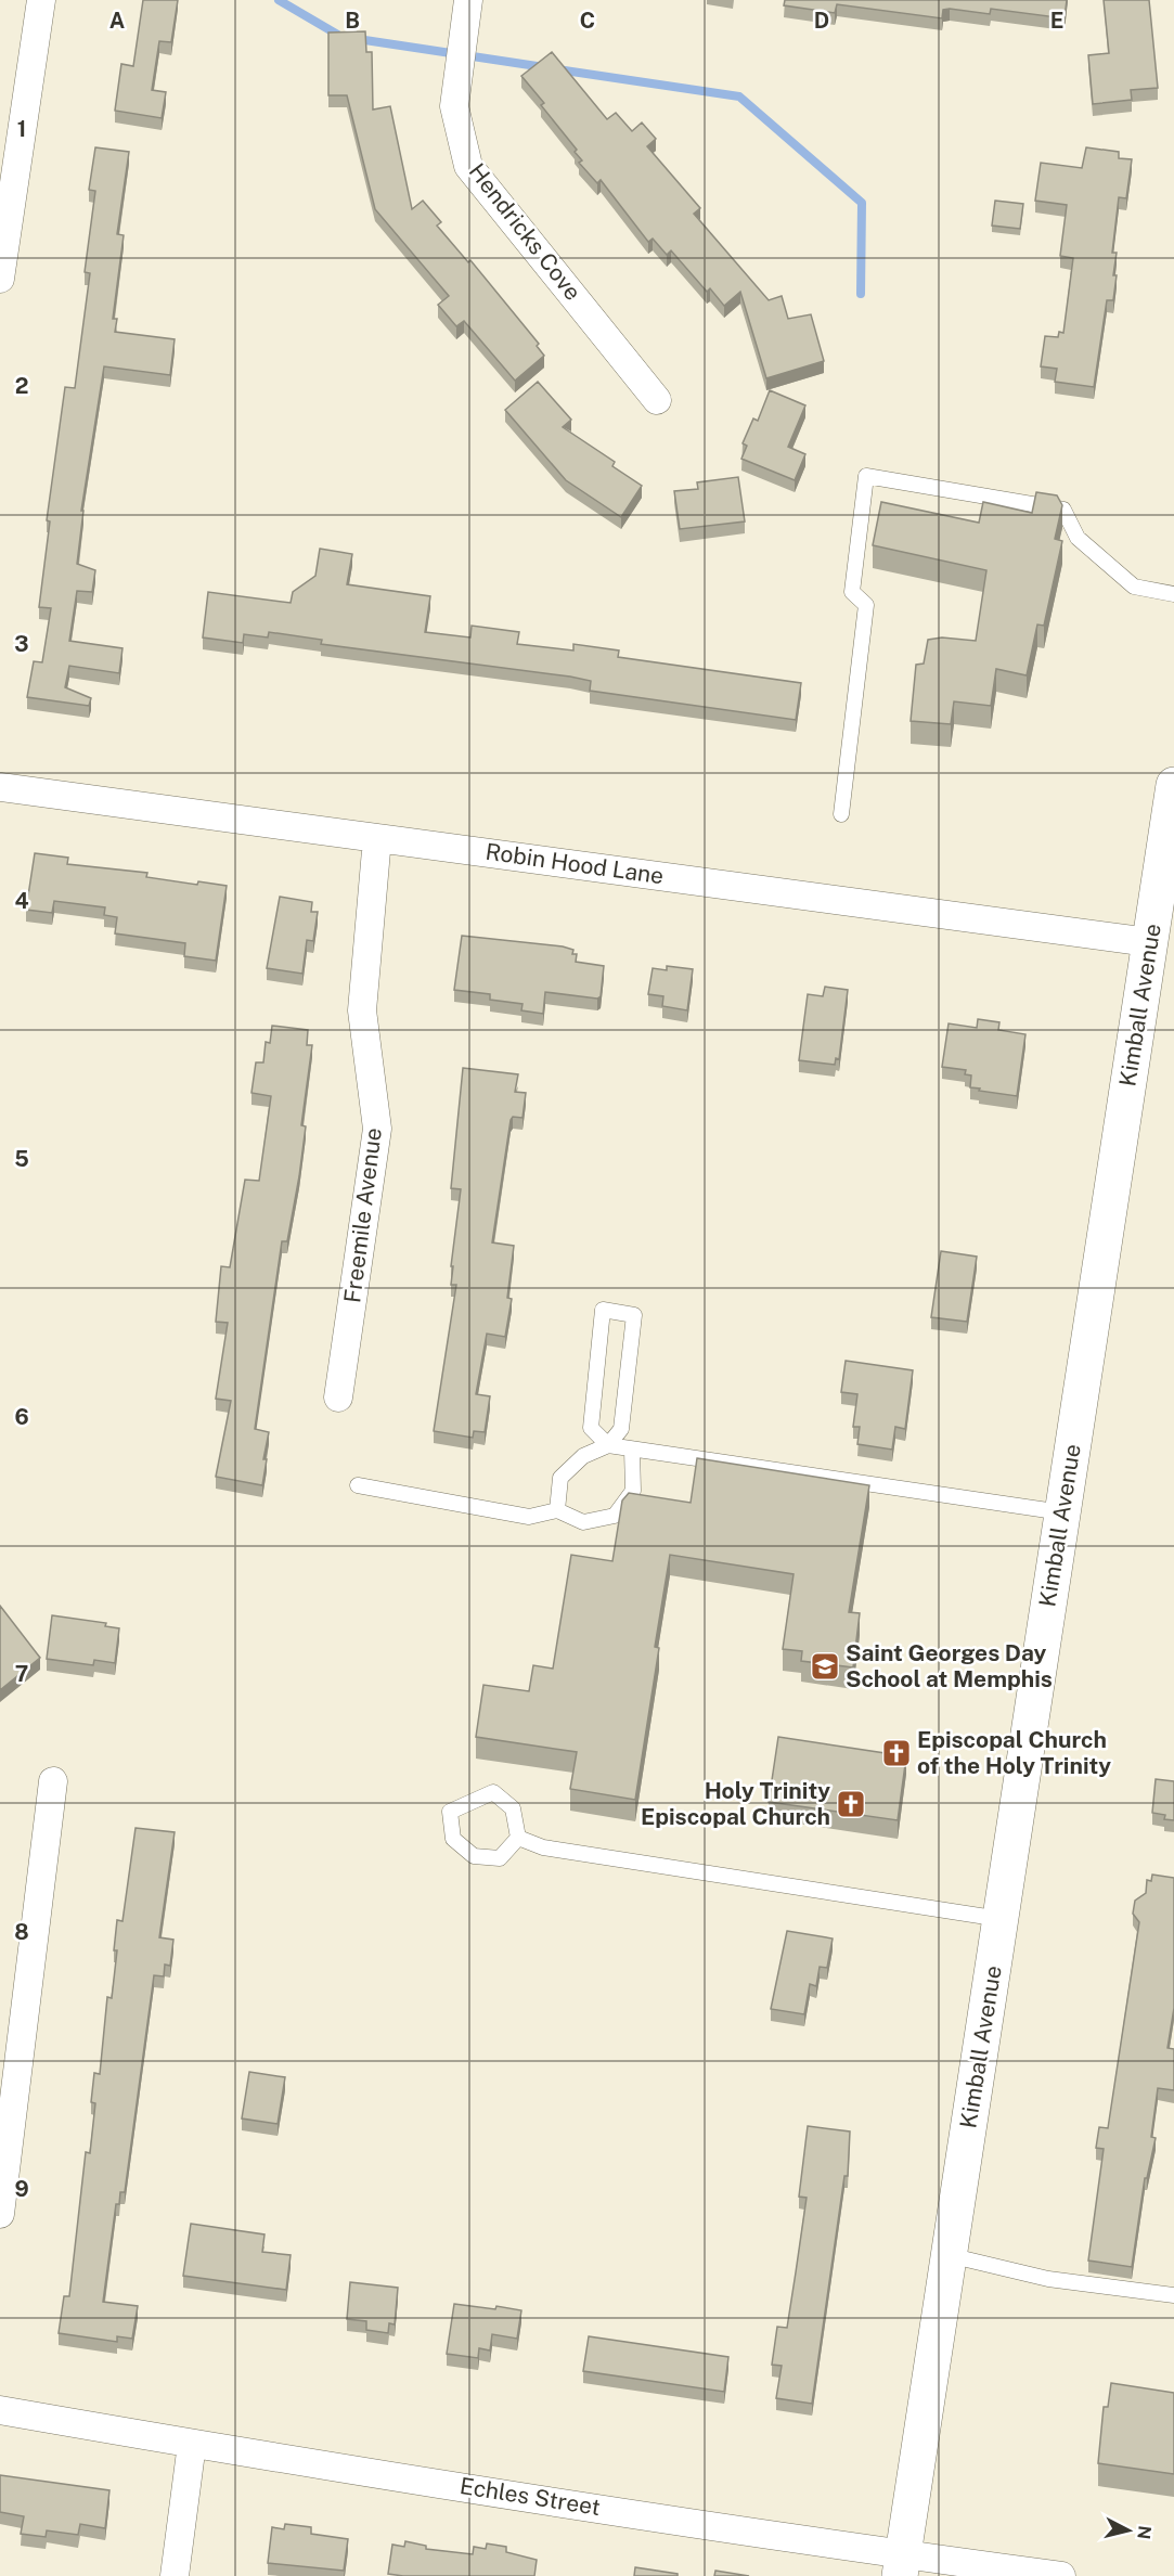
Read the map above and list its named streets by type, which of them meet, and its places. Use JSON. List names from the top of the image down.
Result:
{
  "streets": {
    "main road": ["Kimball Avenue"],
    "street": [
      "Hendricks Cove",
      "Robin Hood Lane",
      "Freemile Avenue",
      "Echles Street"
    ]
  },
  "crossings": [
    ["Robin Hood Lane", "Kimball Avenue"],
    ["Robin Hood Lane", "Freemile Avenue"],
    ["Kimball Avenue", "Echles Street"]
  ],
  "places": {
    "school or university": ["Saint Georges Day School at Memphis"],
    "church": ["Episcopal Church of the Holy Trinity", "Holy Trinity Episcopal Church"]
  },
  "north": "right",
  "grid": {
    "columns": [
      "A",
      "B",
      "C",
      "D",
      "E"
    ],
    "rows": [
      "1",
      "2",
      "3",
      "4",
      "5",
      "6",
      "7",
      "8",
      "9"
    ]
  }
}
